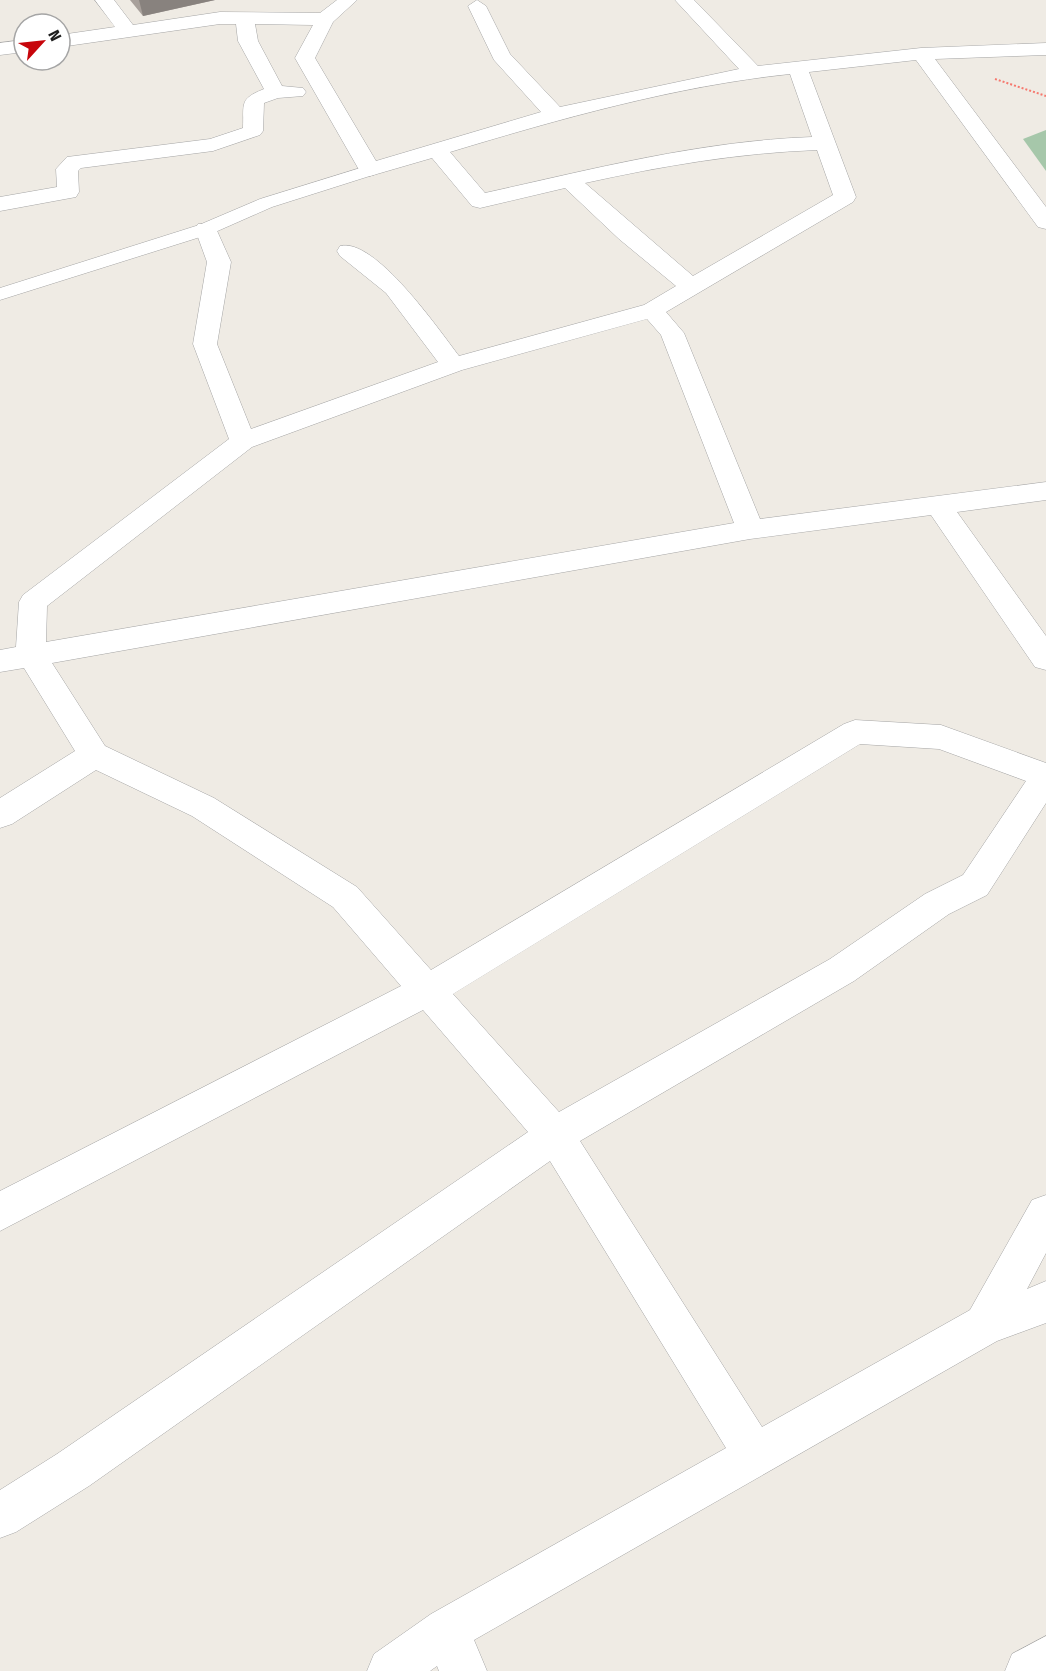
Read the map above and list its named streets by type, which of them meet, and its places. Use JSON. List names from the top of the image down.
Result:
{
  "north": "top right"
}
